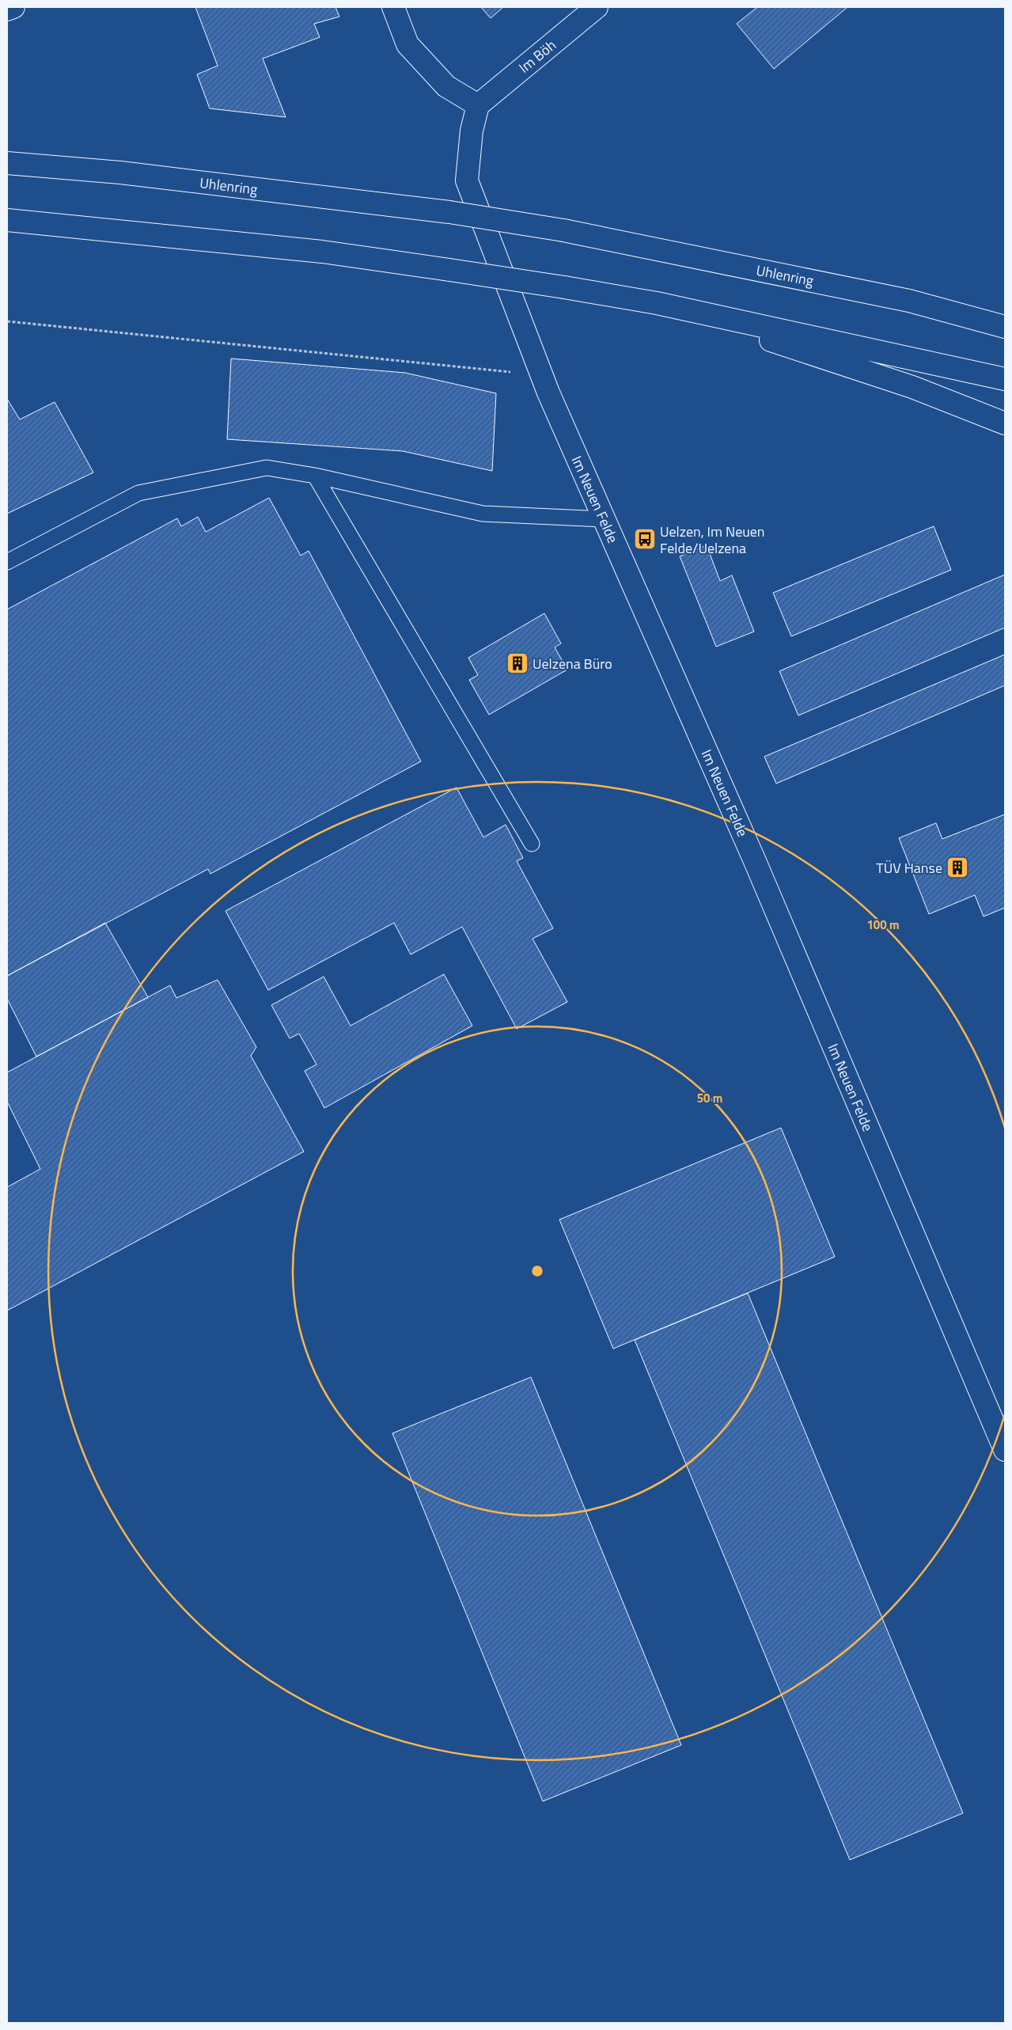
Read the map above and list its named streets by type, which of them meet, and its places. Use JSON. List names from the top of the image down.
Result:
{
  "streets": {
    "main road": ["Im Böh", "Uhlenring", "Im Neuen Felde"]
  },
  "crossings": [
    ["Im Böh", "Im Neuen Felde"]
  ],
  "places": {
    "bus stop": ["Uelzen, Im Neuen Felde/Uelzena"],
    "building": ["Uelzena Büro", "TÜV Hanse"]
  },
  "rings": ["100 m", "50 m"]
}
